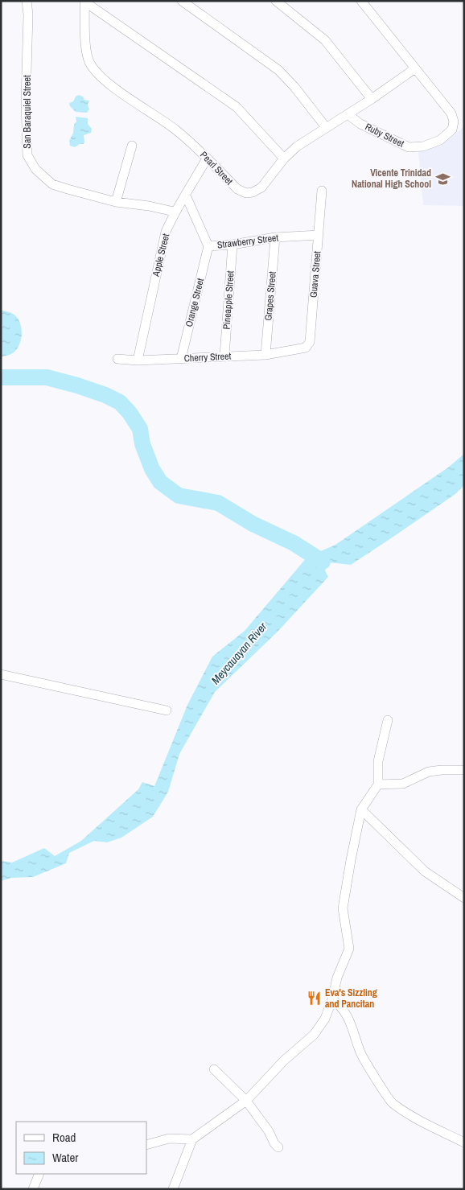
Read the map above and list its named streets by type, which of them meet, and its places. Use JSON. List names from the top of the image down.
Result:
{
  "streets": {
    "street": [
      "San Baraquiel Street",
      "Ruby Street",
      "Pearl Street",
      "Strawberry Street",
      "Apple Street",
      "Guava Street",
      "Grapes Street",
      "Pineapple Street",
      "Orange Street",
      "Cherry Street"
    ]
  },
  "crossings": [
    ["San Baraquiel Street", "Apple Street"],
    ["Ruby Street", "Pearl Street"],
    ["Pearl Street", "Apple Street"],
    ["Strawberry Street", "Apple Street"],
    ["Strawberry Street", "Guava Street"],
    ["Strawberry Street", "Grapes Street"],
    ["Strawberry Street", "Pineapple Street"],
    ["Strawberry Street", "Orange Street"],
    ["Apple Street", "Cherry Street"],
    ["Guava Street", "Cherry Street"],
    ["Grapes Street", "Cherry Street"],
    ["Pineapple Street", "Cherry Street"],
    ["Orange Street", "Cherry Street"]
  ],
  "water": ["Meycauayan River"],
  "places": {
    "school or university": ["Vicente Trinidad National High School"],
    "restaurant": ["Eva's Sizzling and Pancitan"]
  },
  "legend": ["Road", "Water"]
}
